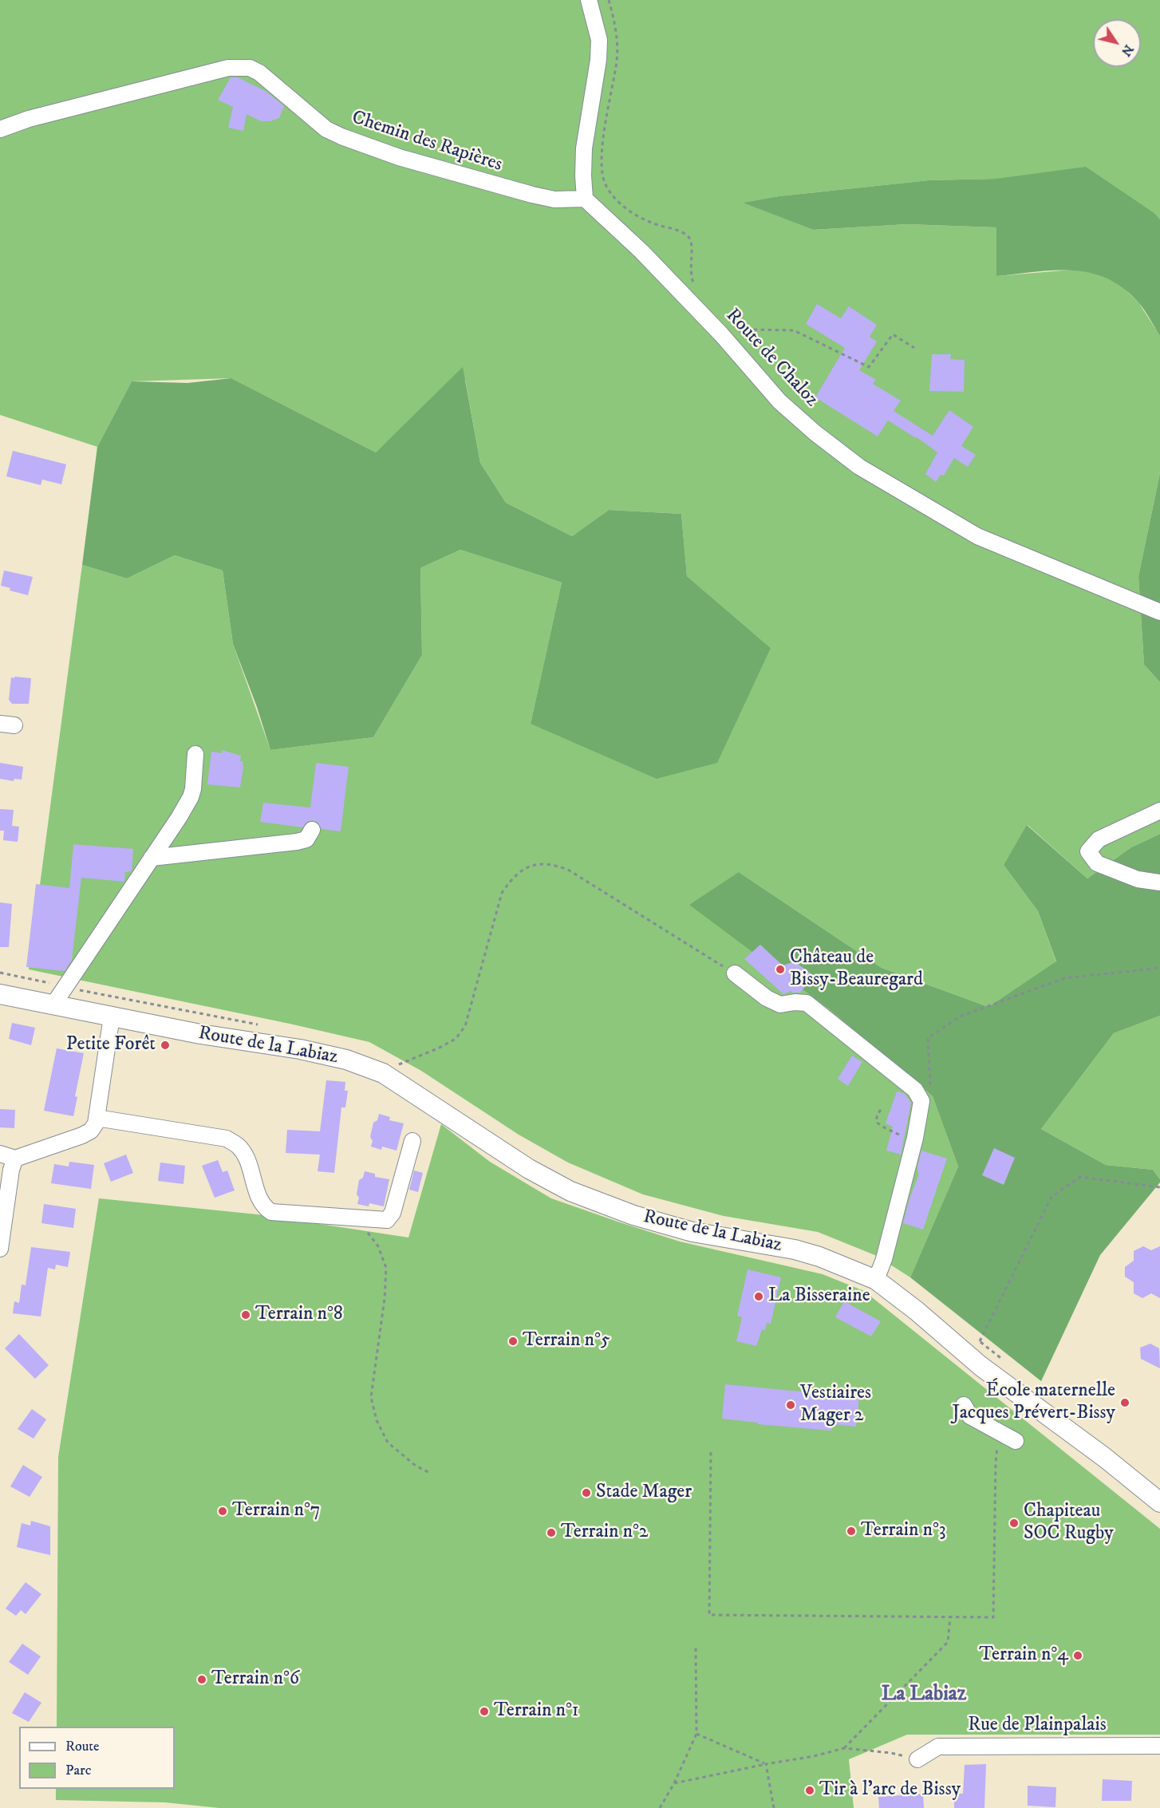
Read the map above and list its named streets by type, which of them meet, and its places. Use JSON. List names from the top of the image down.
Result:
{
  "streets": {
    "main road": ["Route de la Labiaz"],
    "street": ["Chemin des Rapières", "Route de Chaloz", "Rue de Plainpalais"]
  },
  "crossings": [
    ["Chemin des Rapières", "Route de Chaloz"]
  ],
  "districts": ["La Labiaz"],
  "places": [
    "Château de Bissy-Beauregard",
    "Petite Forêt",
    "La Bisseraine",
    "Terrain n°8",
    "Terrain n°5",
    "École maternelle Jacques Prévert-Bissy",
    "Vestiaires Mager 2",
    "Stade Mager",
    "Terrain n°7",
    "Chapiteau SOC Rugby",
    "Terrain n°3",
    "Terrain n°2",
    "Terrain n°4",
    "Terrain n°6",
    "Terrain n°1",
    "Tir à l'arc de Bissy"
  ],
  "legend": ["Route", "Parc"],
  "north": "bottom right"
}
